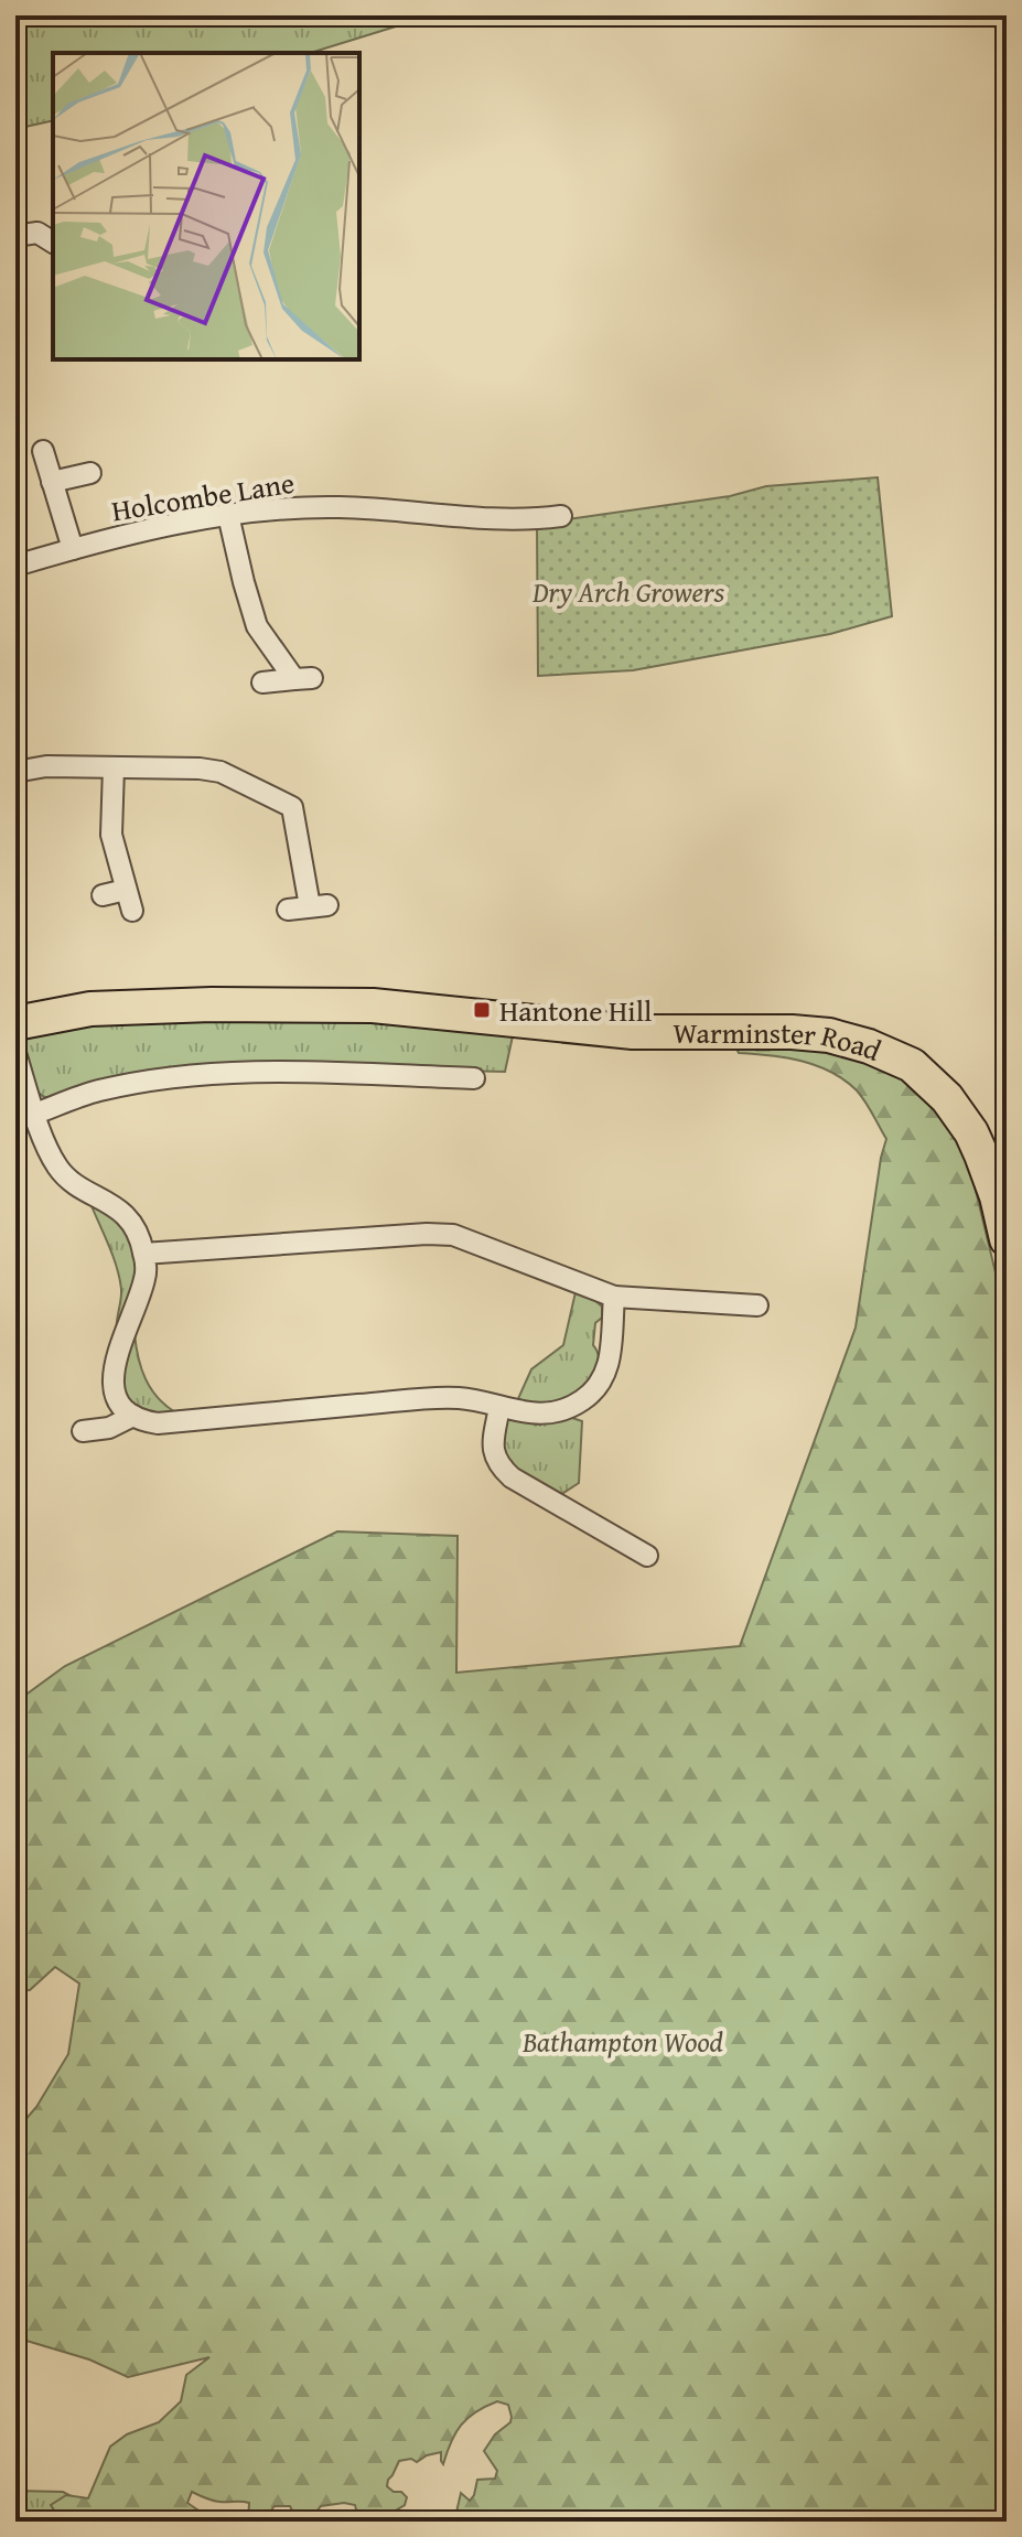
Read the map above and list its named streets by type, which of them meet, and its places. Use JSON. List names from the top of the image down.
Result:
{
  "streets": {
    "highway": ["Warminster Road"],
    "street": ["Holcombe Lane"]
  },
  "parks": ["Dry Arch Growers", "Bathampton Wood"],
  "places": {
    "transit": ["Hantone Hill"]
  }
}
